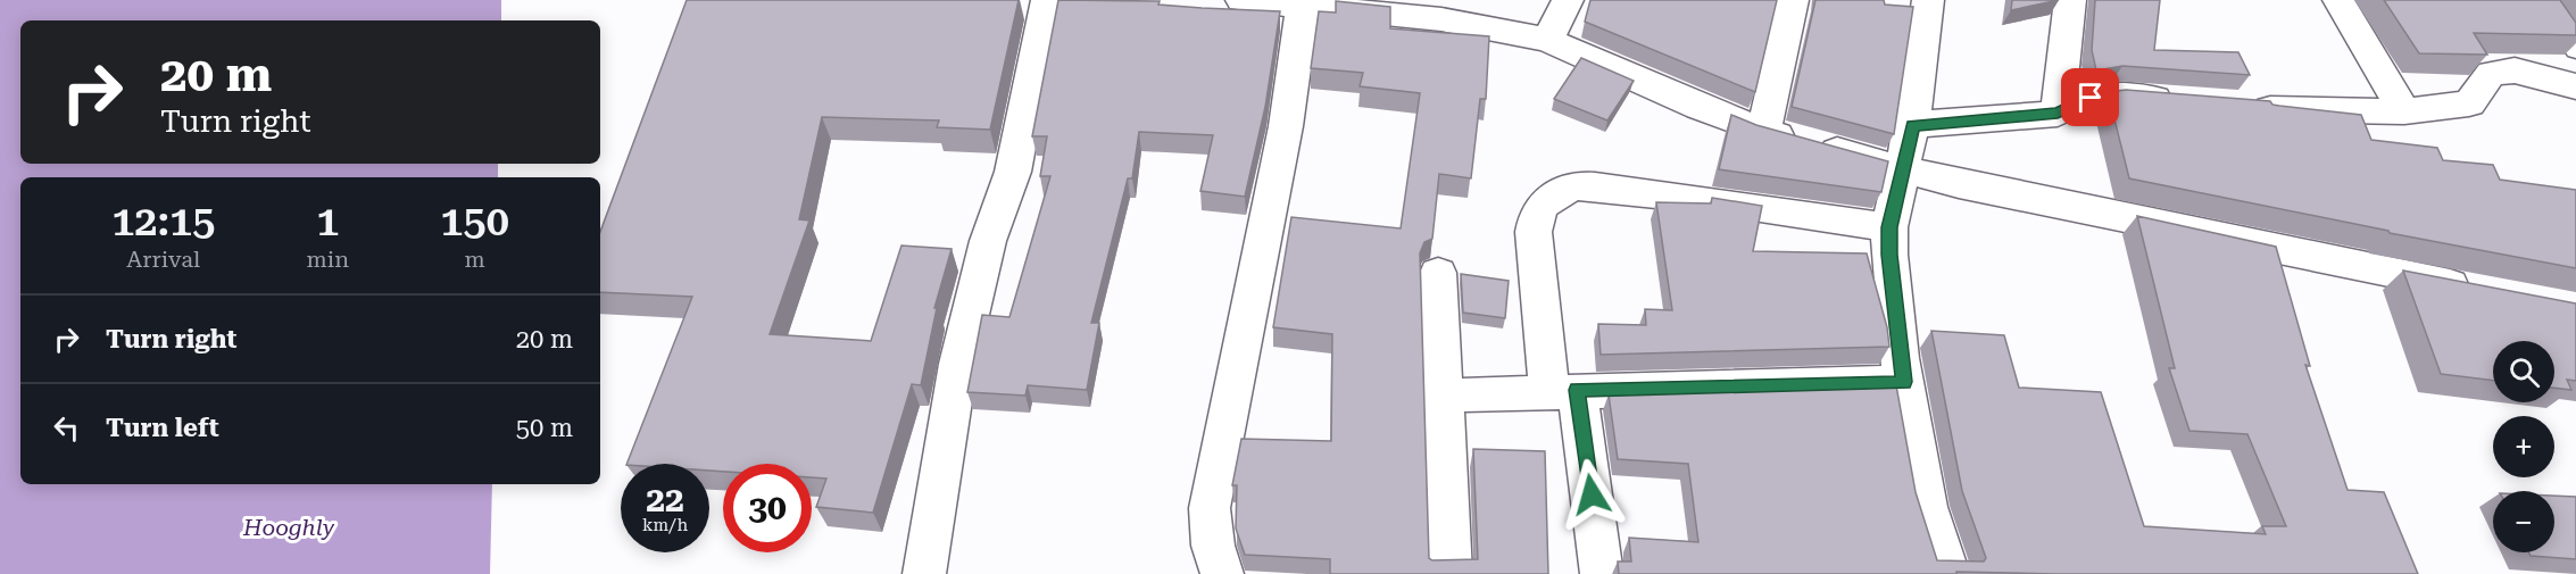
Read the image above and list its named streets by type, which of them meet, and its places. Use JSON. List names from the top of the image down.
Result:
{
  "water": ["Hooghly"],
  "page": {
    "turn": ["20 m", "Turn right"],
    "eta": [
      "12:15",
      "Arrival",
      "1",
      "min",
      "150",
      "m"
    ],
    "list": [
      {
        "name": "Turn right",
        "value": "20 m"
      },
      {
        "name": "Turn left",
        "value": "50 m"
      }
    ],
    "map_buttons": ["+", "−"],
    "speed": "22 km/h",
    "limit": "30"
  }
}
